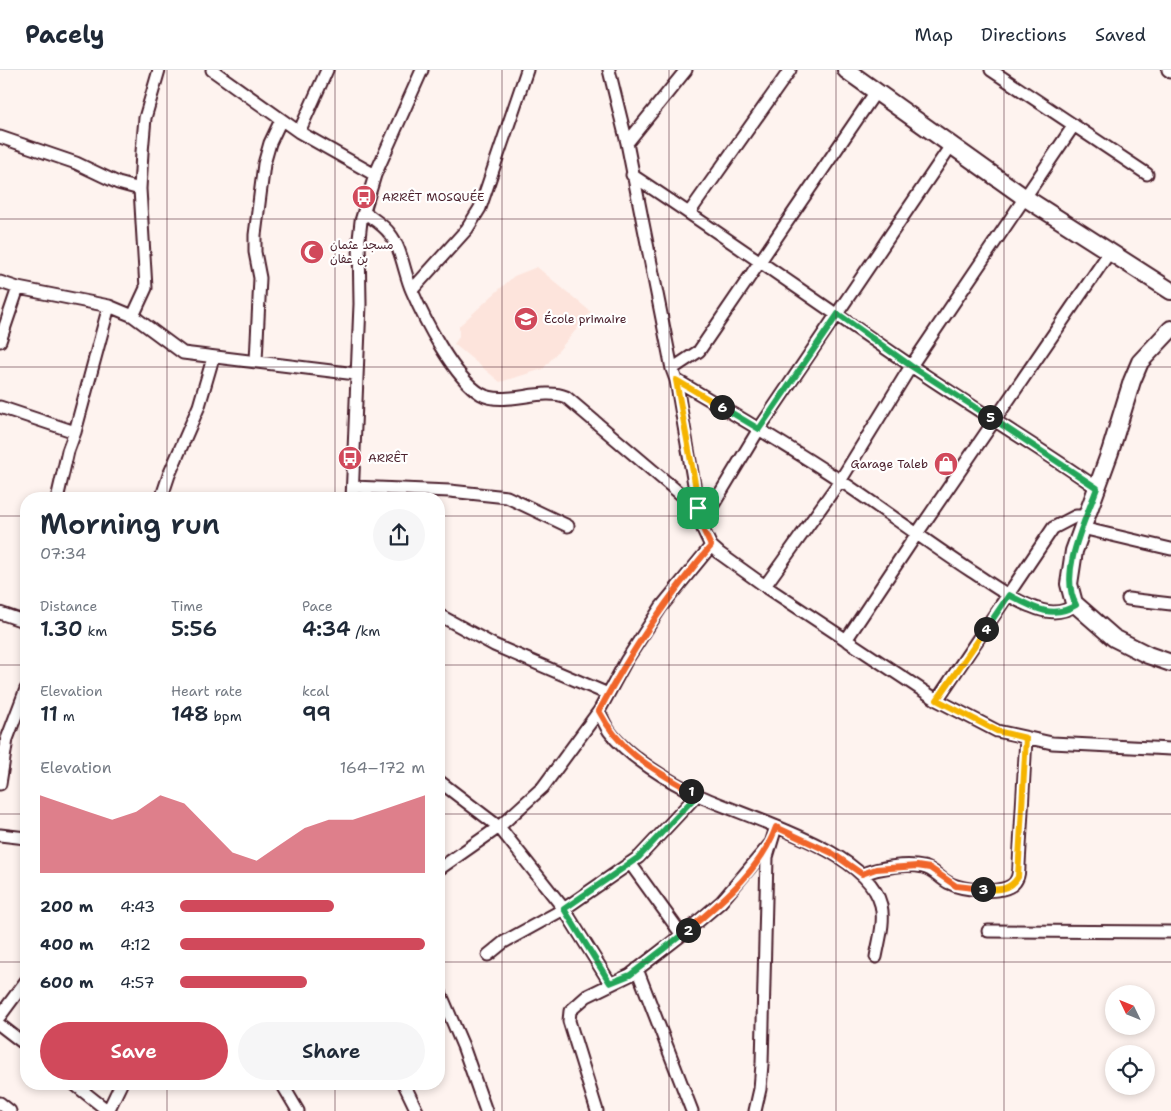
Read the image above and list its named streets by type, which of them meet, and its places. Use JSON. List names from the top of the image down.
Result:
{
  "places": {
    "bus stop": ["ARRÊT MOSQUÉE", "ARRÊT"],
    "mosque": ["مسجد عثمان بن عفان"],
    "school or university": ["École primaire"],
    "shop": ["Garage Taleb"]
  },
  "north": "top left",
  "page": {
    "header": "Pacely",
    "nav": ["Map", "Directions", "Saved"],
    "pins": [
      "6",
      "5",
      "4",
      "1",
      "3",
      "2"
    ],
    "heading": ["Morning run", "07:34"],
    "stats": [
      ["Distance", "1.30 km"],
      ["Time", "5:56"],
      ["Pace", "4:34 /km"],
      ["Elevation", "11 m"],
      ["Heart rate", "148 bpm"],
      ["kcal", "99"]
    ],
    "chart": ["Elevation", "164–172 m"],
    "list": [
      {
        "name": "200 m",
        "note": "4:43"
      },
      {
        "name": "400 m",
        "note": "4:12"
      },
      {
        "name": "600 m",
        "note": "4:57"
      }
    ],
    "buttons": ["Save", "Share"]
  }
}
